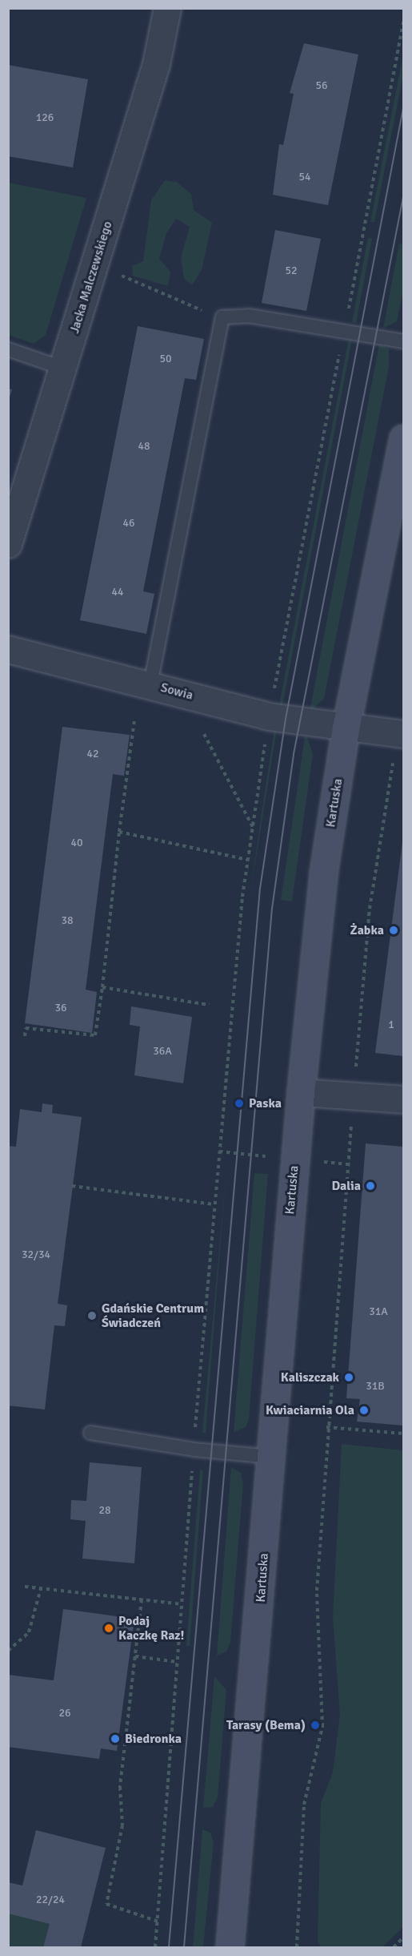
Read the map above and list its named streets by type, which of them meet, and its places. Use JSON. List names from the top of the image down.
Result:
{
  "streets": {
    "main road": ["Kartuska"],
    "street": ["Jacka Malczewskiego", "Sowia"]
  },
  "crossings": [
    ["Sowia", "Kartuska"]
  ],
  "places": [
    "Żabka",
    "Paska",
    "Dalia",
    "Gdańskie Centrum Świadczeń",
    "Kaliszczak",
    "Kwiaciarnia Ola",
    "Podaj Kaczkę Raz!",
    "Tarasy (Bema)",
    "Biedronka"
  ],
  "house_numbers": [
    "56",
    "126",
    "54",
    "52",
    "50",
    "48",
    "46",
    "44",
    "42",
    "40",
    "38",
    "36",
    "1",
    "36A",
    "32/34",
    "31A",
    "31B",
    "28",
    "26",
    "22/24"
  ]
}
